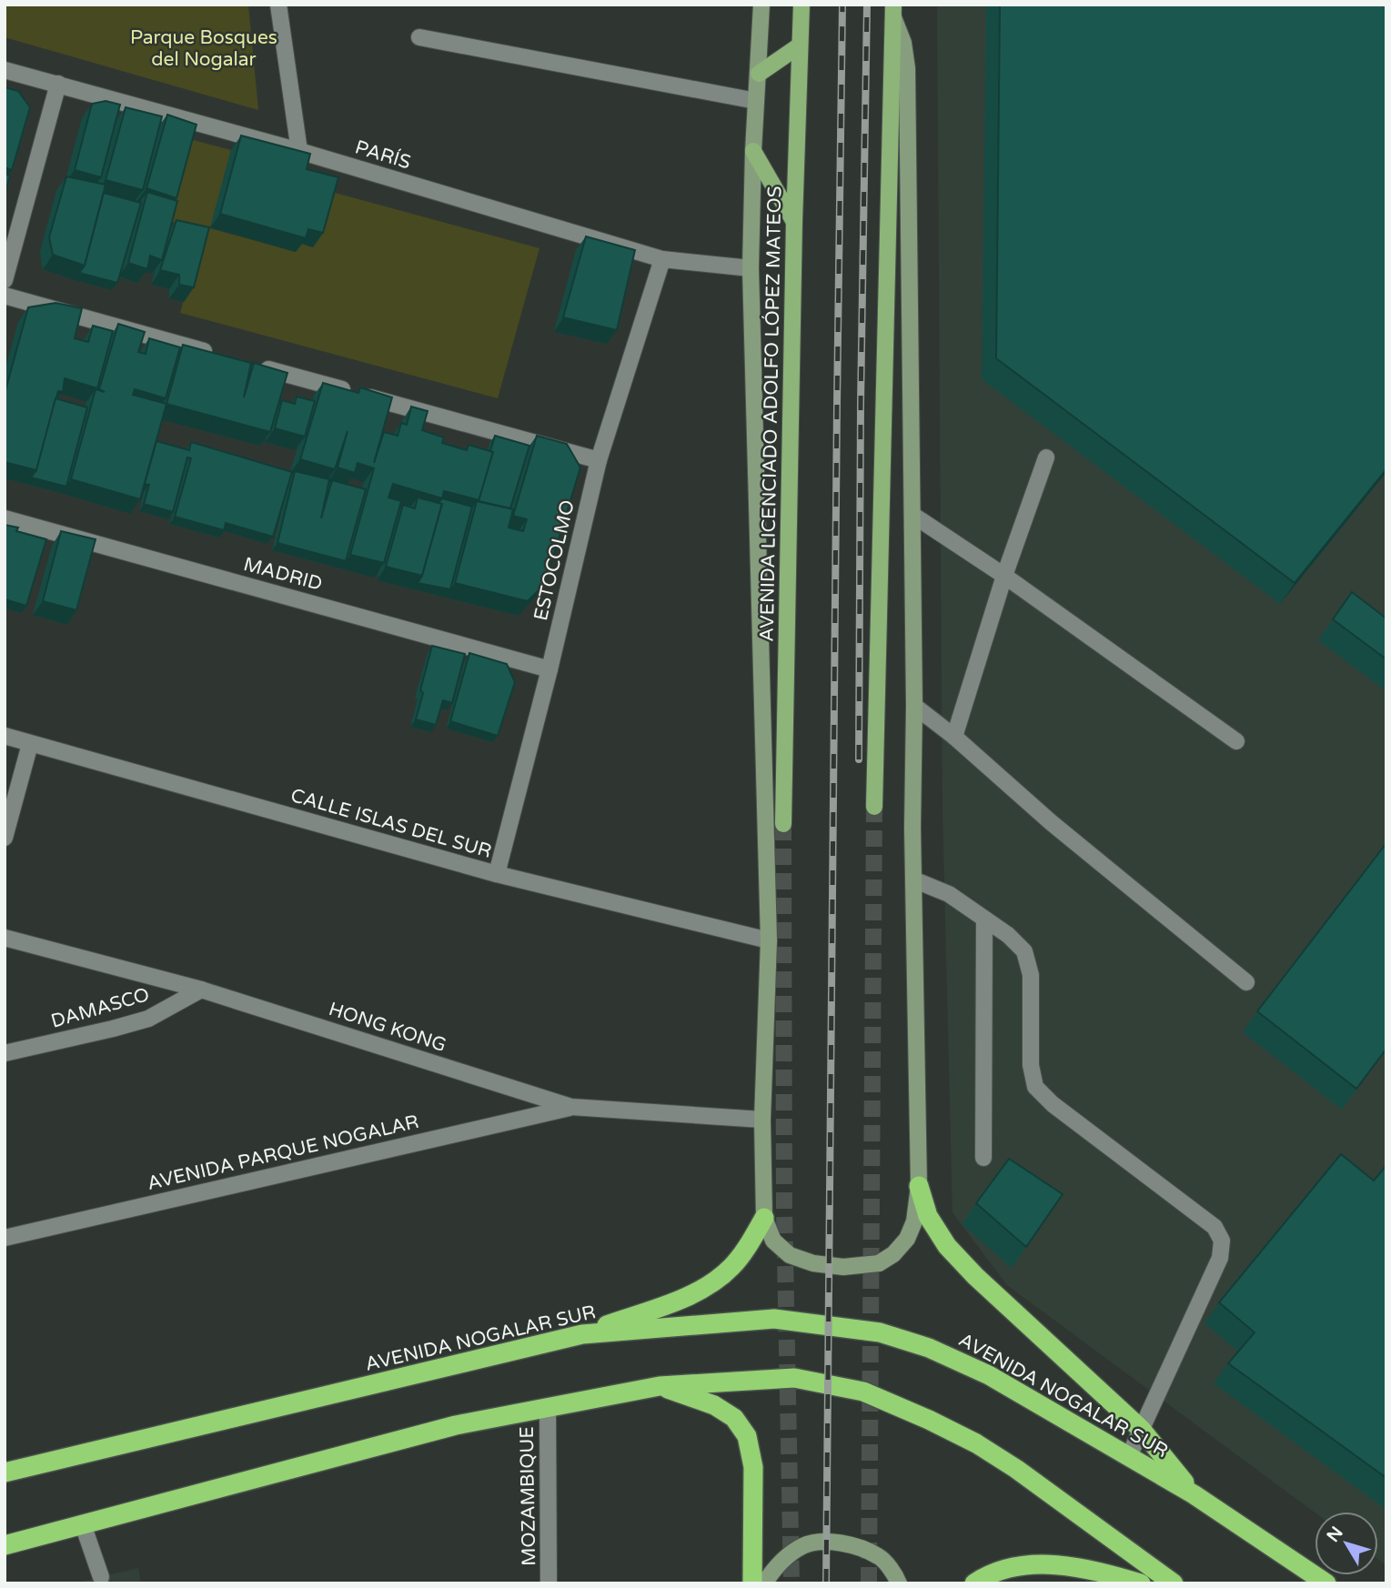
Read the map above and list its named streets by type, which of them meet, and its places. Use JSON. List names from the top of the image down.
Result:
{
  "streets": {
    "highway": ["AVENIDA NOGALAR SUR"],
    "main road": ["AVENIDA LICENCIADO ADOLFO LÓPEZ MATEOS"],
    "street": [
      "PARÍS",
      "ESTOCOLMO",
      "MADRID",
      "CALLE ISLAS DEL SUR",
      "DAMASCO",
      "HONG KONG",
      "AVENIDA PARQUE NOGALAR",
      "MOZAMBIQUE"
    ]
  },
  "crossings": [
    ["PARÍS", "ESTOCOLMO"],
    ["ESTOCOLMO", "MADRID"],
    ["ESTOCOLMO", "CALLE ISLAS DEL SUR"],
    ["DAMASCO", "HONG KONG"],
    ["HONG KONG", "AVENIDA PARQUE NOGALAR"]
  ],
  "parks": ["Parque Bosques del Nogalar"],
  "north": "top left"
}
